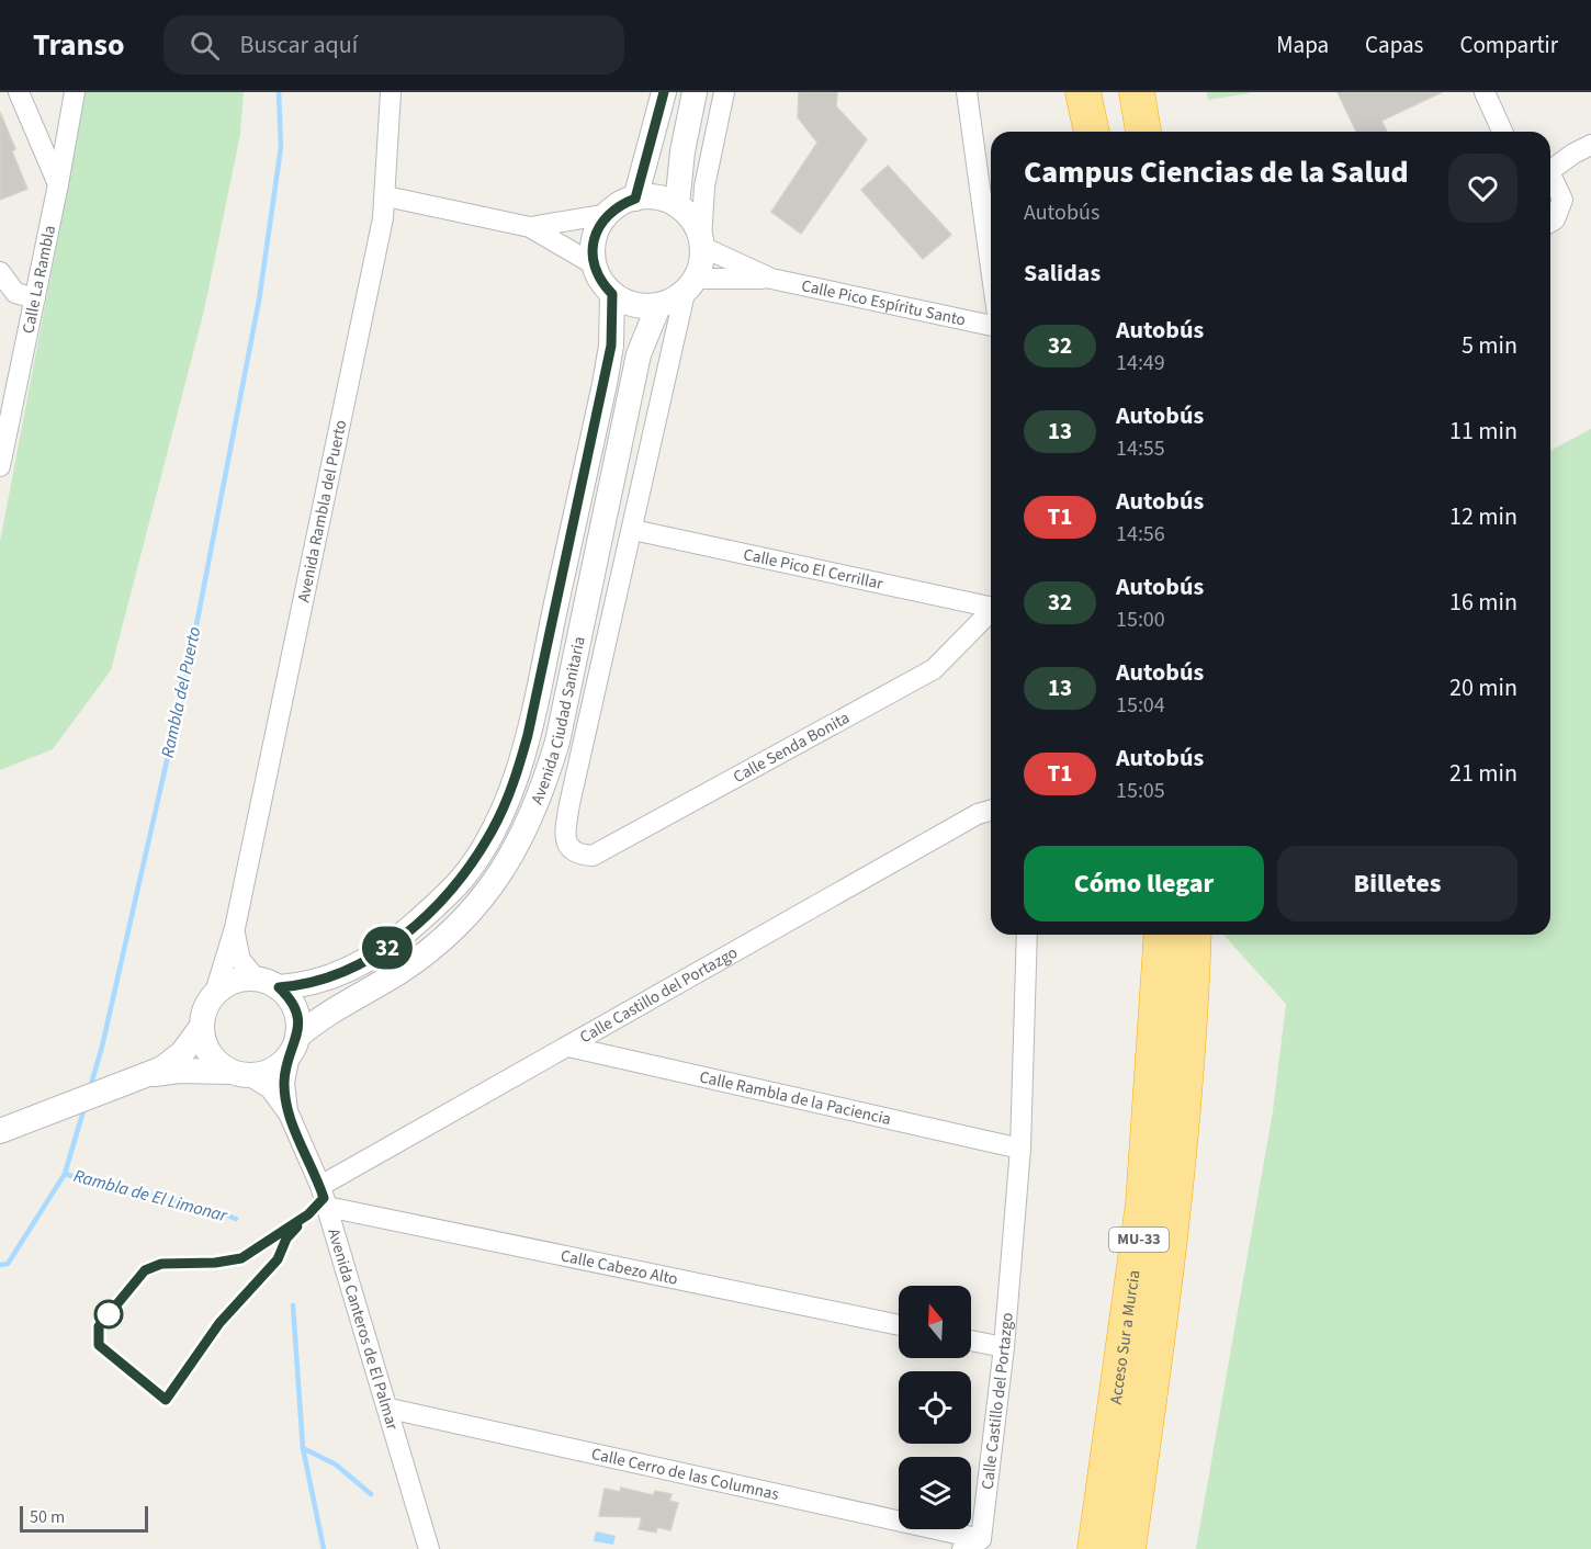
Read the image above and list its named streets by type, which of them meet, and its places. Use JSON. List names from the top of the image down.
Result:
{
  "streets": {
    "highway": ["MU-33", "Acceso Sur a Murcia"],
    "street": [
      "Calle La Rambla",
      "Calle Pico Espíritu Santo",
      "Avenida Rambla del Puerto",
      "Calle Pico El Cerrillar",
      "Avenida Ciudad Sanitaria",
      "Calle Senda Bonita",
      "Calle Castillo del Portazgo",
      "Calle Rambla de la Paciencia",
      "Calle Cabezo Alto",
      "Avenida Canteros de El Palmar",
      "Calle Cerro de las Columnas"
    ]
  },
  "crossings": [
    ["Calle Pico Espíritu Santo", "Avenida Ciudad Sanitaria"],
    ["Avenida Rambla del Puerto", "Avenida Ciudad Sanitaria"],
    ["Avenida Rambla del Puerto", "Avenida Canteros de El Palmar"],
    ["Calle Pico El Cerrillar", "Calle Senda Bonita"],
    ["Avenida Ciudad Sanitaria", "Avenida Canteros de El Palmar"],
    ["Calle Castillo del Portazgo", "Calle Rambla de la Paciencia"],
    ["Calle Castillo del Portazgo", "Avenida Canteros de El Palmar"],
    ["Calle Castillo del Portazgo", "Calle Cerro de las Columnas"],
    ["Calle Cabezo Alto", "Avenida Canteros de El Palmar"],
    ["Avenida Canteros de El Palmar", "Calle Cerro de las Columnas"]
  ],
  "water": ["Rambla del Puerto", "Rambla de El Limonar"],
  "lines": ["bus line 32"],
  "scale_bar": "50 m",
  "north": "top",
  "page": {
    "header": "Transo",
    "search": "Buscar aquí",
    "nav": ["Mapa", "Capas", "Compartir"],
    "on_map": "32",
    "heading": [
      ["Campus Ciencias de la Salud", "Autobús"],
      "Salidas"
    ],
    "list": [
      {
        "mark": "32",
        "name": "Autobús",
        "note": "14:49",
        "value": "5 min"
      },
      {
        "mark": "13",
        "name": "Autobús",
        "note": "14:55",
        "value": "11 min"
      },
      {
        "mark": "T1",
        "name": "Autobús",
        "note": "14:56",
        "value": "12 min"
      },
      {
        "mark": "32",
        "name": "Autobús",
        "note": "15:00",
        "value": "16 min"
      },
      {
        "mark": "13",
        "name": "Autobús",
        "note": "15:04",
        "value": "20 min"
      },
      {
        "mark": "T1",
        "name": "Autobús",
        "note": "15:05",
        "value": "21 min"
      }
    ],
    "buttons": ["Cómo llegar", "Billetes"],
    "scale": "50 m"
  }
}
